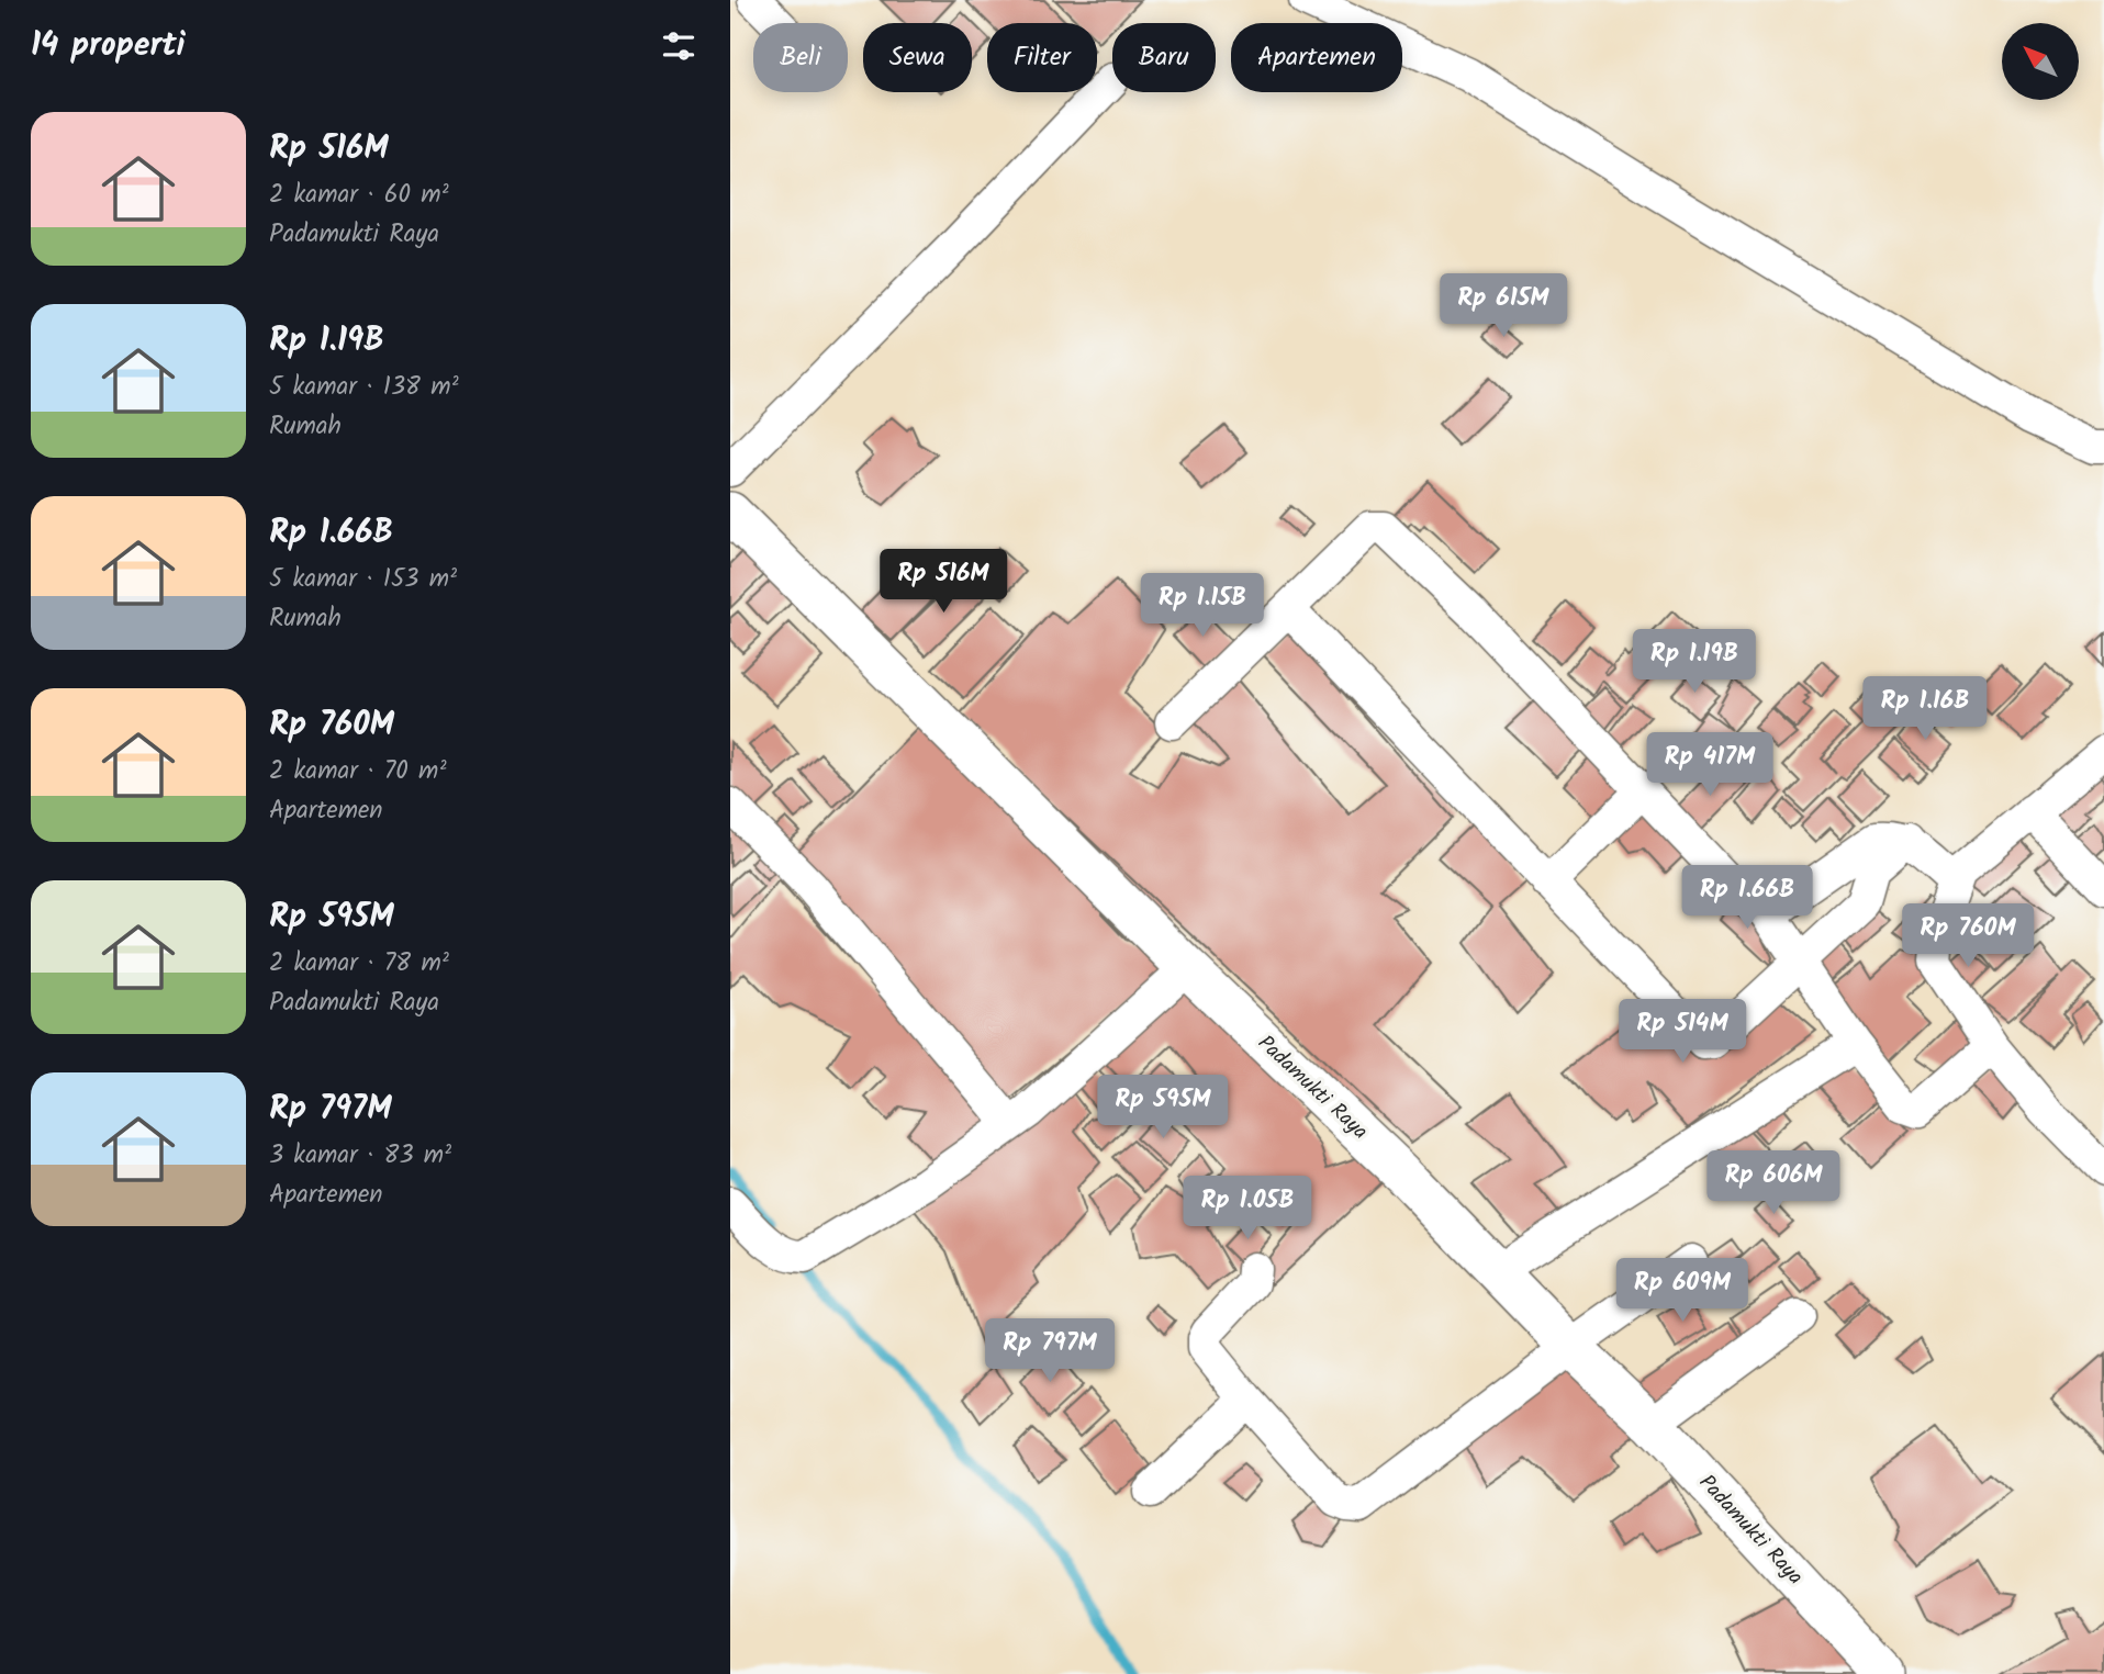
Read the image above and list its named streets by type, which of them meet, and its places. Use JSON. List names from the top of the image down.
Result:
{
  "streets": {
    "street": ["Padamukti Raya"]
  },
  "north": "top left",
  "page": {
    "heading": "14 properti",
    "chip": [
      "Beli",
      "Sewa",
      "Filter",
      "Baru",
      "Apartemen"
    ],
    "list": [
      {
        "name": "Rp 516M",
        "note": "2 kamar · 60 m² · Padamukti Raya"
      },
      {
        "name": "Rp 1.19B",
        "note": "5 kamar · 138 m² · Rumah"
      },
      {
        "name": "Rp 1.66B",
        "note": "5 kamar · 153 m² · Rumah"
      },
      {
        "name": "Rp 760M",
        "note": "2 kamar · 70 m² · Apartemen"
      },
      {
        "name": "Rp 595M",
        "note": "2 kamar · 78 m² · Padamukti Raya"
      },
      {
        "name": "Rp 797M",
        "note": "3 kamar · 83 m² · Apartemen"
      }
    ],
    "price": [
      "Rp 615M",
      "Rp 516M",
      "Rp 1.15B",
      "Rp 1.19B",
      "Rp 1.16B",
      "Rp 417M",
      "Rp 1.66B",
      "Rp 760M",
      "Rp 514M",
      "Rp 595M",
      "Rp 606M",
      "Rp 1.05B",
      "Rp 609M",
      "Rp 797M"
    ]
  }
}
